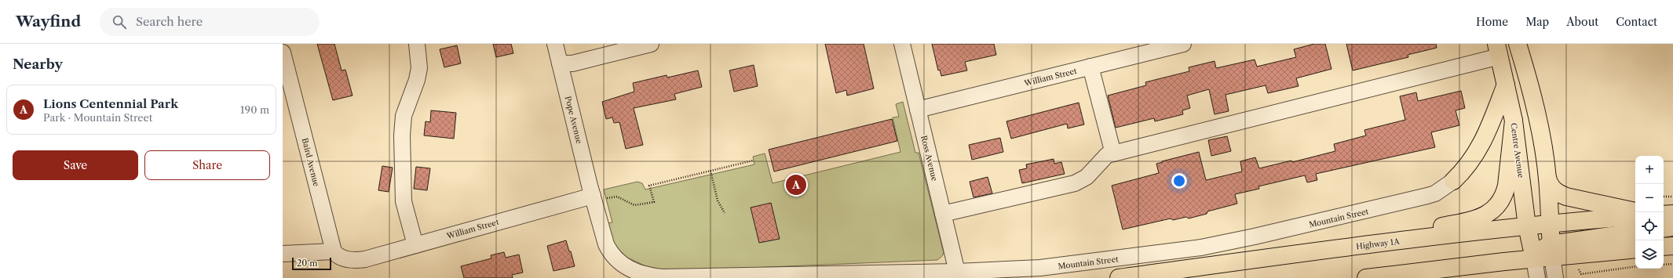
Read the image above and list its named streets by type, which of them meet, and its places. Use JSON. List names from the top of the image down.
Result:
{
  "streets": {
    "main road": ["Centre Avenue", "Highway 1A"],
    "street": [
      "William Street",
      "Pope Avenue",
      "Ross Avenue",
      "Baird Avenue",
      "Mountain Street"
    ]
  },
  "crossings": [
    ["William Street", "Pope Avenue"],
    ["William Street", "Ross Avenue"],
    ["William Street", "Baird Avenue"],
    ["William Street", "Mountain Street"],
    ["Pope Avenue", "Mountain Street"],
    ["Centre Avenue", "Highway 1A"],
    ["Ross Avenue", "Mountain Street"]
  ],
  "scale_bar": "20 m",
  "page": {
    "header": "Wayfind",
    "search": "Search here",
    "nav": [
      "Home",
      "Map",
      "About",
      "Contact"
    ],
    "heading": "Nearby",
    "list": [
      {
        "mark": "A",
        "name": "Lions Centennial Park",
        "note": "Park · Mountain Street",
        "value": "190 m"
      }
    ],
    "buttons": ["Save", "Share"],
    "map_buttons": ["+", "−"],
    "pins": "A",
    "scale": "20 m"
  }
}
